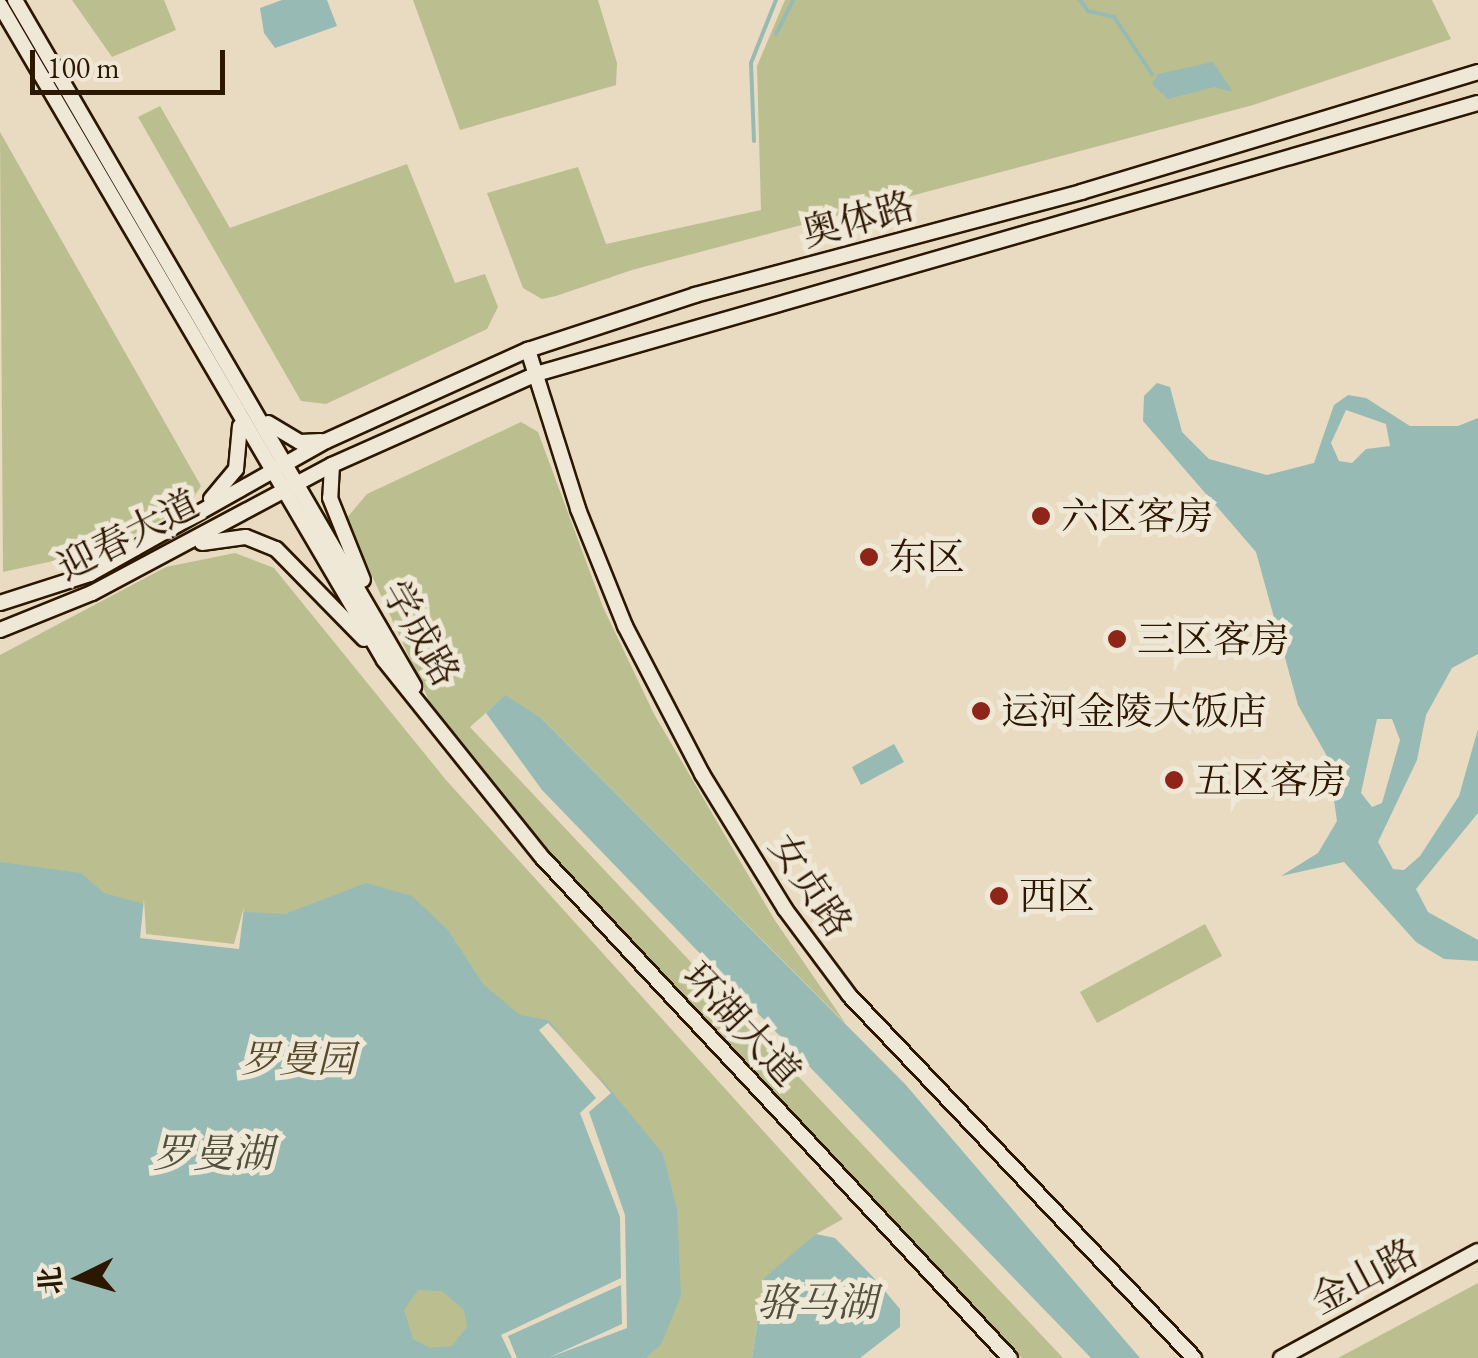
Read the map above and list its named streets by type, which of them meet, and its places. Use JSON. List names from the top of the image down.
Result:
{
  "streets": {
    "main road": [
      "奥体路",
      "迎春大道",
      "学成路",
      "女贞路",
      "环湖大道",
      "金山路"
    ]
  },
  "crossings": [
    ["奥体路", "迎春大道"],
    ["奥体路", "学成路"],
    ["奥体路", "女贞路"],
    ["迎春大道", "学成路"],
    ["学成路", "环湖大道"]
  ],
  "water": ["罗曼湖", "骆马湖"],
  "parks": ["罗曼园"],
  "places": [
    "六区客房",
    "东区",
    "三区客房",
    "运河金陵大饭店",
    "五区客房",
    "西区"
  ],
  "scale_bar": "100 m",
  "north": "left"
}
